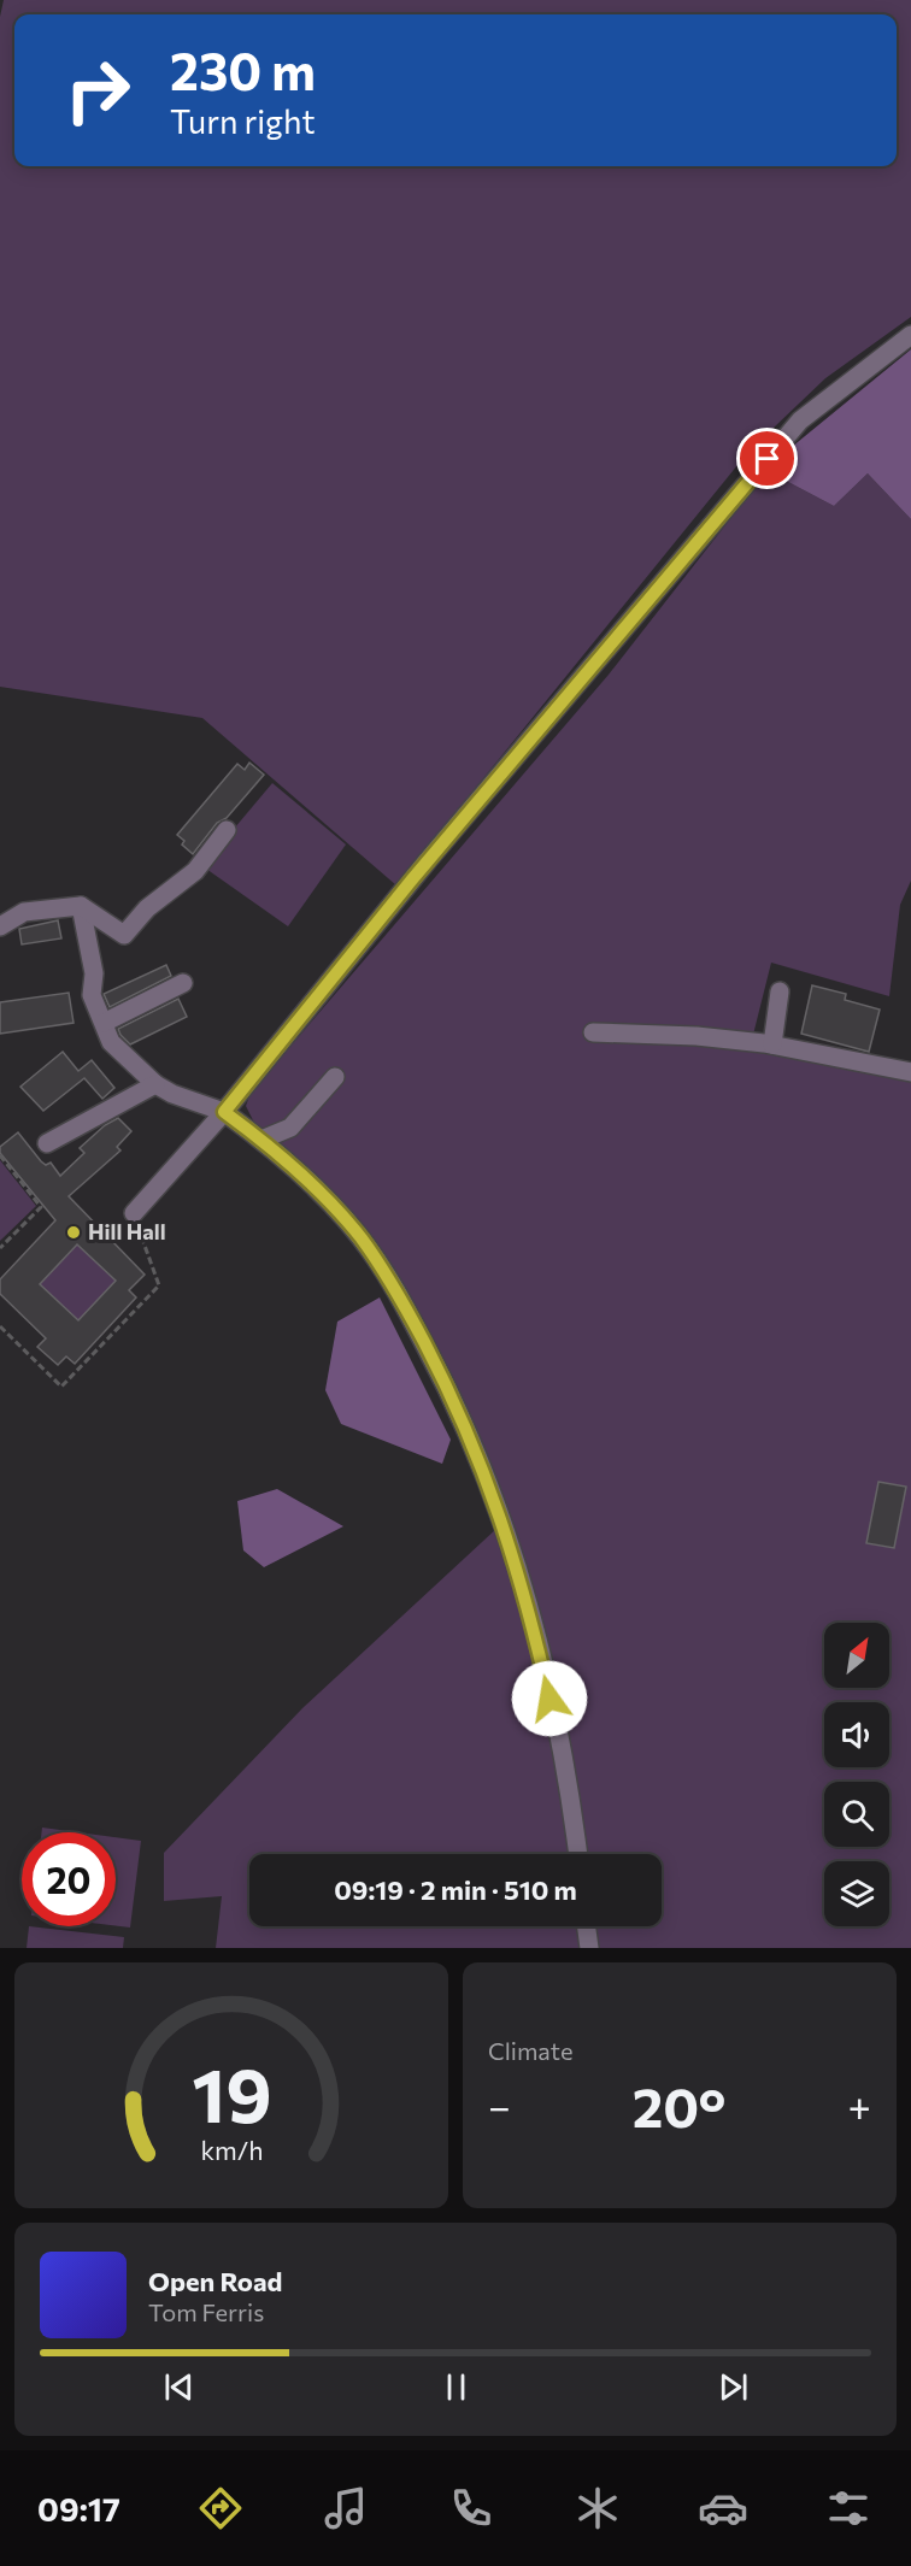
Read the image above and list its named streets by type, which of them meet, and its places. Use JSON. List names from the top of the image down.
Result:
{
  "places": ["Hill Hall"],
  "north": "top right",
  "page": {
    "turn": ["230 m", "Turn right"],
    "limit": "20",
    "trip": "09:19 · 2 min · 510 m",
    "tile": "Climate",
    "heat": ["−", "20°", "+"],
    "song": ["Open Road", "Tom Ferris"],
    "tabs": "09:17",
    "gauge": ["19", "km/h"]
  }
}
